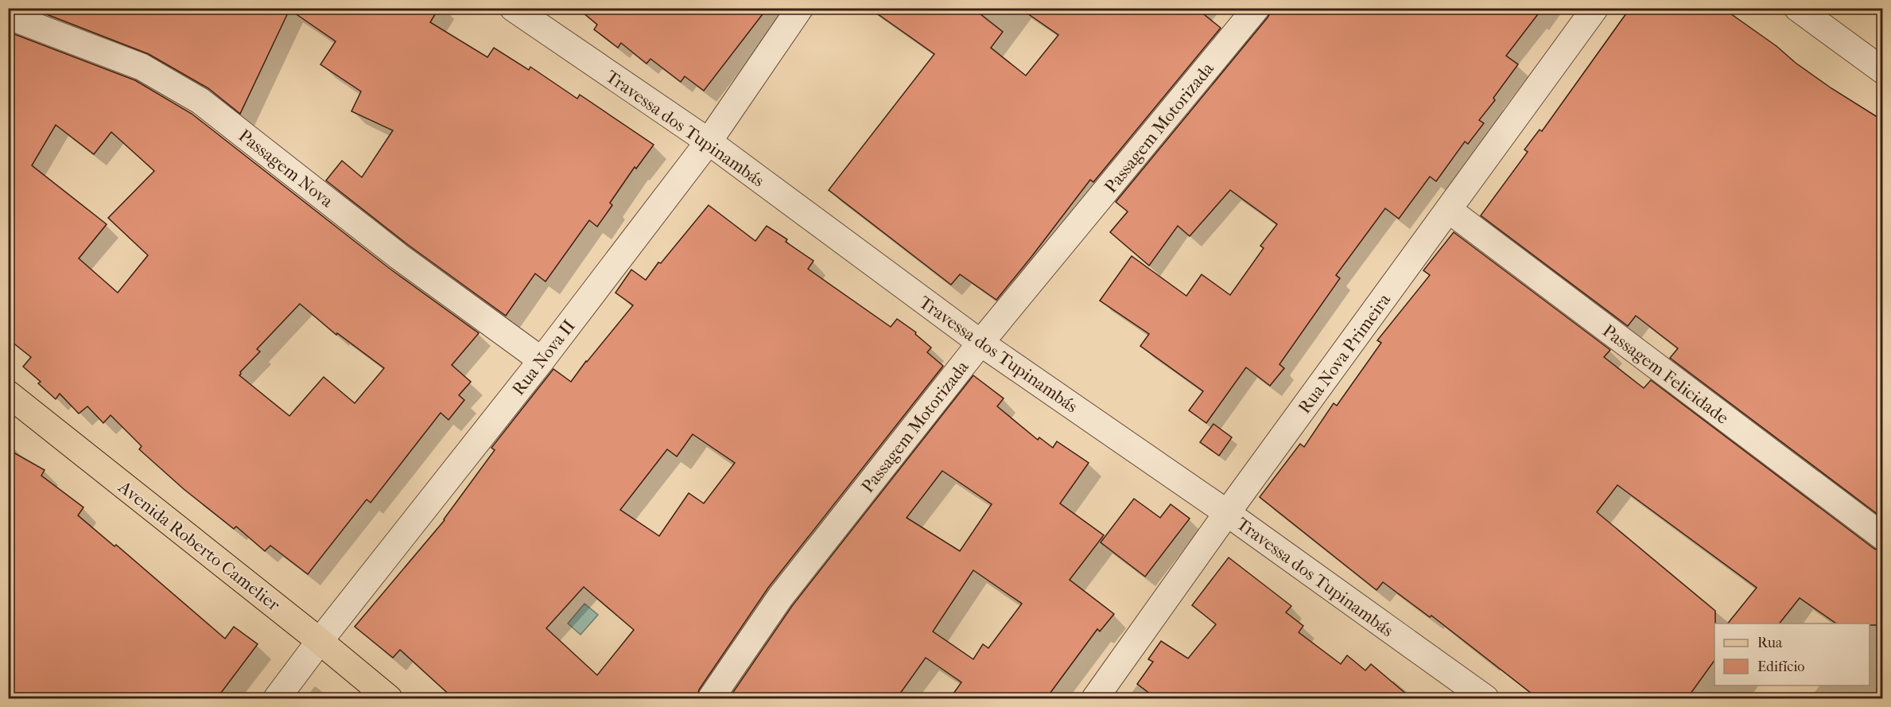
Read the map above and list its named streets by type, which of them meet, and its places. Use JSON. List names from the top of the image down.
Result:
{
  "streets": {
    "main road": ["Avenida Roberto Camelier"],
    "street": [
      "Passagem Motorizada",
      "Travessa dos Tupinambás",
      "Passagem Nova",
      "Rua Nova Primeira",
      "Rua Nova II",
      "Passagem Felicidade"
    ]
  },
  "crossings": [
    ["Passagem Motorizada", "Travessa dos Tupinambás"],
    ["Travessa dos Tupinambás", "Rua Nova Primeira"],
    ["Travessa dos Tupinambás", "Rua Nova II"],
    ["Passagem Nova", "Rua Nova II"],
    ["Rua Nova Primeira", "Passagem Felicidade"],
    ["Rua Nova II", "Avenida Roberto Camelier"]
  ],
  "legend": ["Rua", "Edifício"]
}
